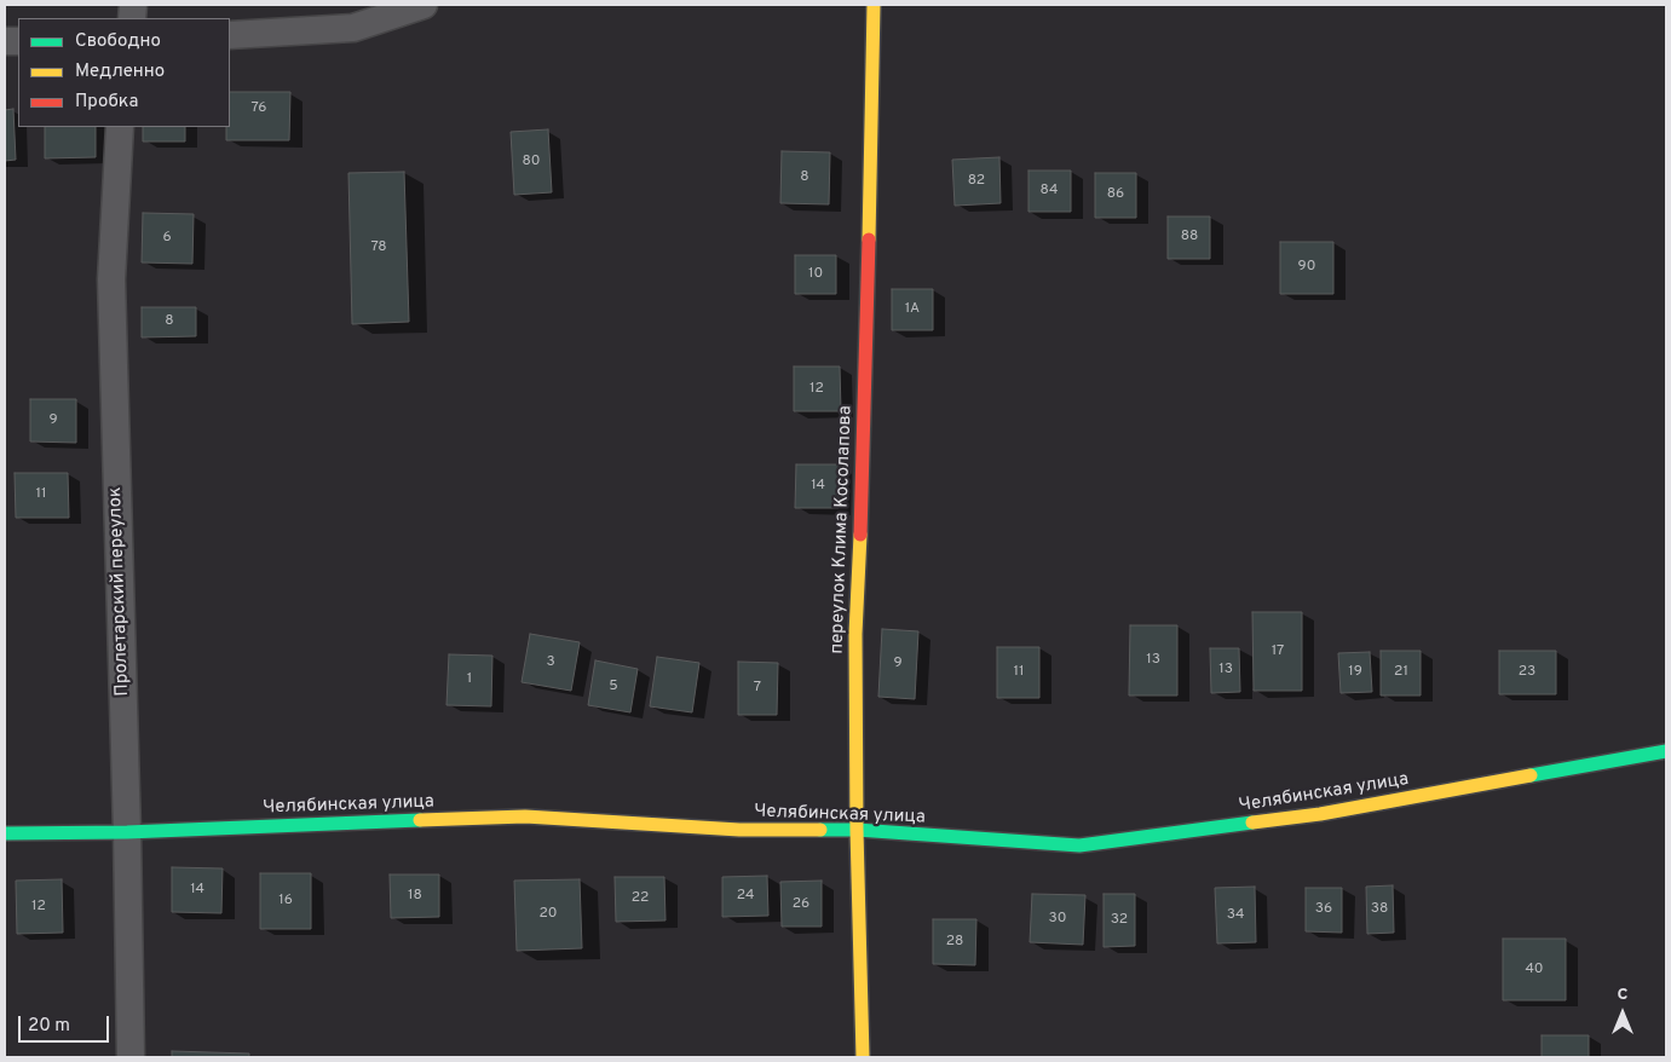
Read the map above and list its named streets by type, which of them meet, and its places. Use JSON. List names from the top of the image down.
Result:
{
  "streets": {
    "street": ["переулок Клима Косолапова", "Пролетарский переулок", "Челябинская улица"]
  },
  "crossings": [
    ["переулок Клима Косолапова", "Челябинская улица"],
    ["Пролетарский переулок", "Челябинская улица"]
  ],
  "house_numbers": [
    "76",
    "80",
    "8",
    "82",
    "84",
    "86",
    "88",
    "6",
    "78",
    "90",
    "10",
    "1А",
    "8",
    "12",
    "9",
    "14",
    "11",
    "17",
    "13",
    "3",
    "9",
    "13",
    "11",
    "19",
    "21",
    "23",
    "1",
    "5",
    "7",
    "14",
    "18",
    "24",
    "22",
    "16",
    "26",
    "12",
    "36",
    "38",
    "20",
    "34",
    "30",
    "32",
    "28",
    "40"
  ],
  "legend": ["Свободно", "Медленно", "Пробка"],
  "scale_bar": "20 m",
  "north": "top"
}
